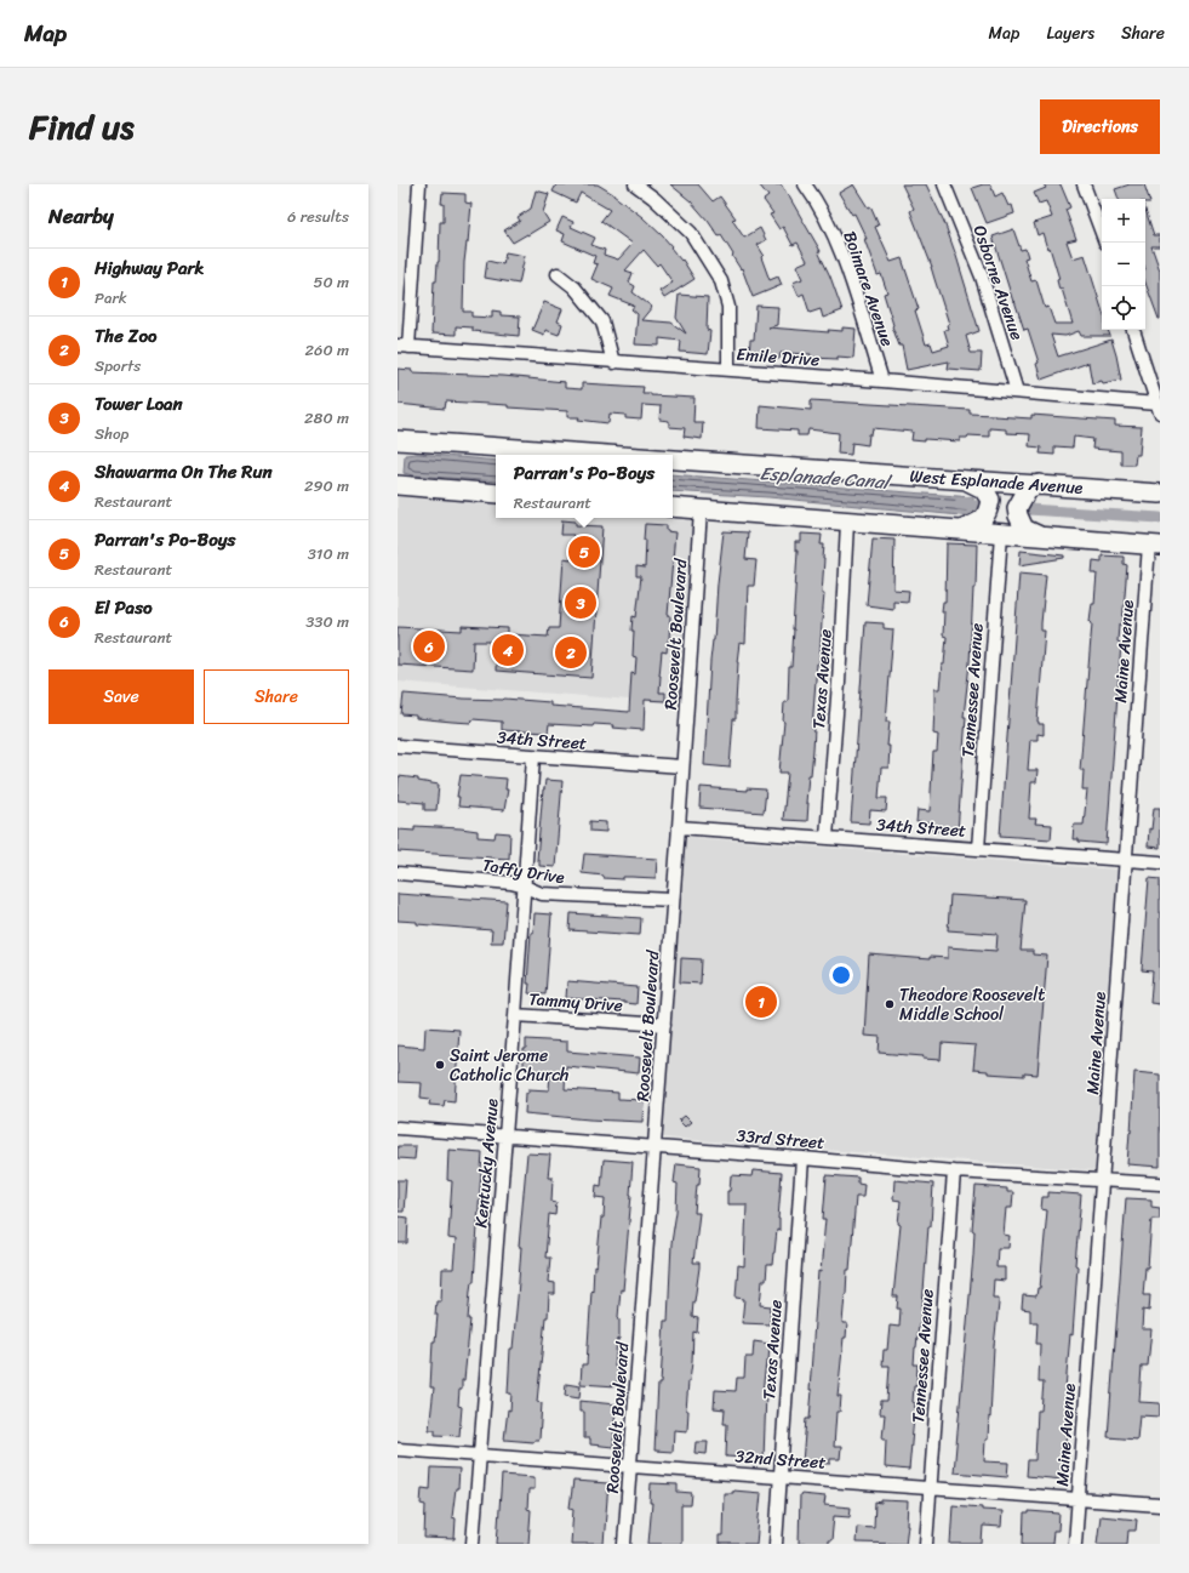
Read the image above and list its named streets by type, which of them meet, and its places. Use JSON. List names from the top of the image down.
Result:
{
  "streets": {
    "main road": ["West Esplanade Avenue"],
    "street": [
      "Osborne Avenue",
      "Boimare Avenue",
      "Emile Drive",
      "Roosevelt Boulevard",
      "Maine Avenue",
      "Texas Avenue",
      "Tennessee Avenue",
      "34th Street",
      "Taffy Drive",
      "Tammy Drive",
      "33rd Street",
      "Kentucky Avenue",
      "32nd Street"
    ]
  },
  "crossings": [
    ["Osborne Avenue", "Emile Drive"],
    ["Boimare Avenue", "Emile Drive"],
    ["Roosevelt Boulevard", "34th Street"],
    ["Roosevelt Boulevard", "Taffy Drive"],
    ["Roosevelt Boulevard", "Tammy Drive"],
    ["Roosevelt Boulevard", "33rd Street"],
    ["Roosevelt Boulevard", "32nd Street"],
    ["Maine Avenue", "34th Street"],
    ["Maine Avenue", "33rd Street"],
    ["Maine Avenue", "32nd Street"],
    ["Texas Avenue", "34th Street"],
    ["Texas Avenue", "33rd Street"],
    ["Texas Avenue", "32nd Street"],
    ["Tennessee Avenue", "34th Street"],
    ["Tennessee Avenue", "33rd Street"],
    ["Tennessee Avenue", "32nd Street"],
    ["34th Street", "Kentucky Avenue"],
    ["Taffy Drive", "Kentucky Avenue"],
    ["Tammy Drive", "Kentucky Avenue"],
    ["33rd Street", "Kentucky Avenue"],
    ["Kentucky Avenue", "32nd Street"]
  ],
  "water": ["Esplanade Canal"],
  "places": ["Theodore Roosevelt Middle School", "Saint Jerome Catholic Church"],
  "page": {
    "header": "Map",
    "nav": ["Map", "Layers", "Share"],
    "title": "Find us",
    "buttons": [
      "Directions",
      ["Save", "Share"]
    ],
    "heading": ["Nearby", "6 results"],
    "map_buttons": ["+", "−"],
    "list": [
      {
        "mark": "1",
        "name": "Highway Park",
        "note": "Park",
        "value": "50 m"
      },
      {
        "mark": "2",
        "name": "The Zoo",
        "note": "Sports",
        "value": "260 m"
      },
      {
        "mark": "3",
        "name": "Tower Loan",
        "note": "Shop",
        "value": "280 m"
      },
      {
        "mark": "4",
        "name": "Shawarma On The Run",
        "note": "Restaurant",
        "value": "290 m"
      },
      {
        "mark": "5",
        "name": "Parran's Po-Boys",
        "note": "Restaurant",
        "value": "310 m"
      },
      {
        "mark": "6",
        "name": "El Paso",
        "note": "Restaurant",
        "value": "330 m"
      }
    ],
    "popup": ["Parran's Po-Boys", "Restaurant"],
    "pins": [
      "5",
      "3",
      "6",
      "4",
      "2",
      "1"
    ]
  }
}
